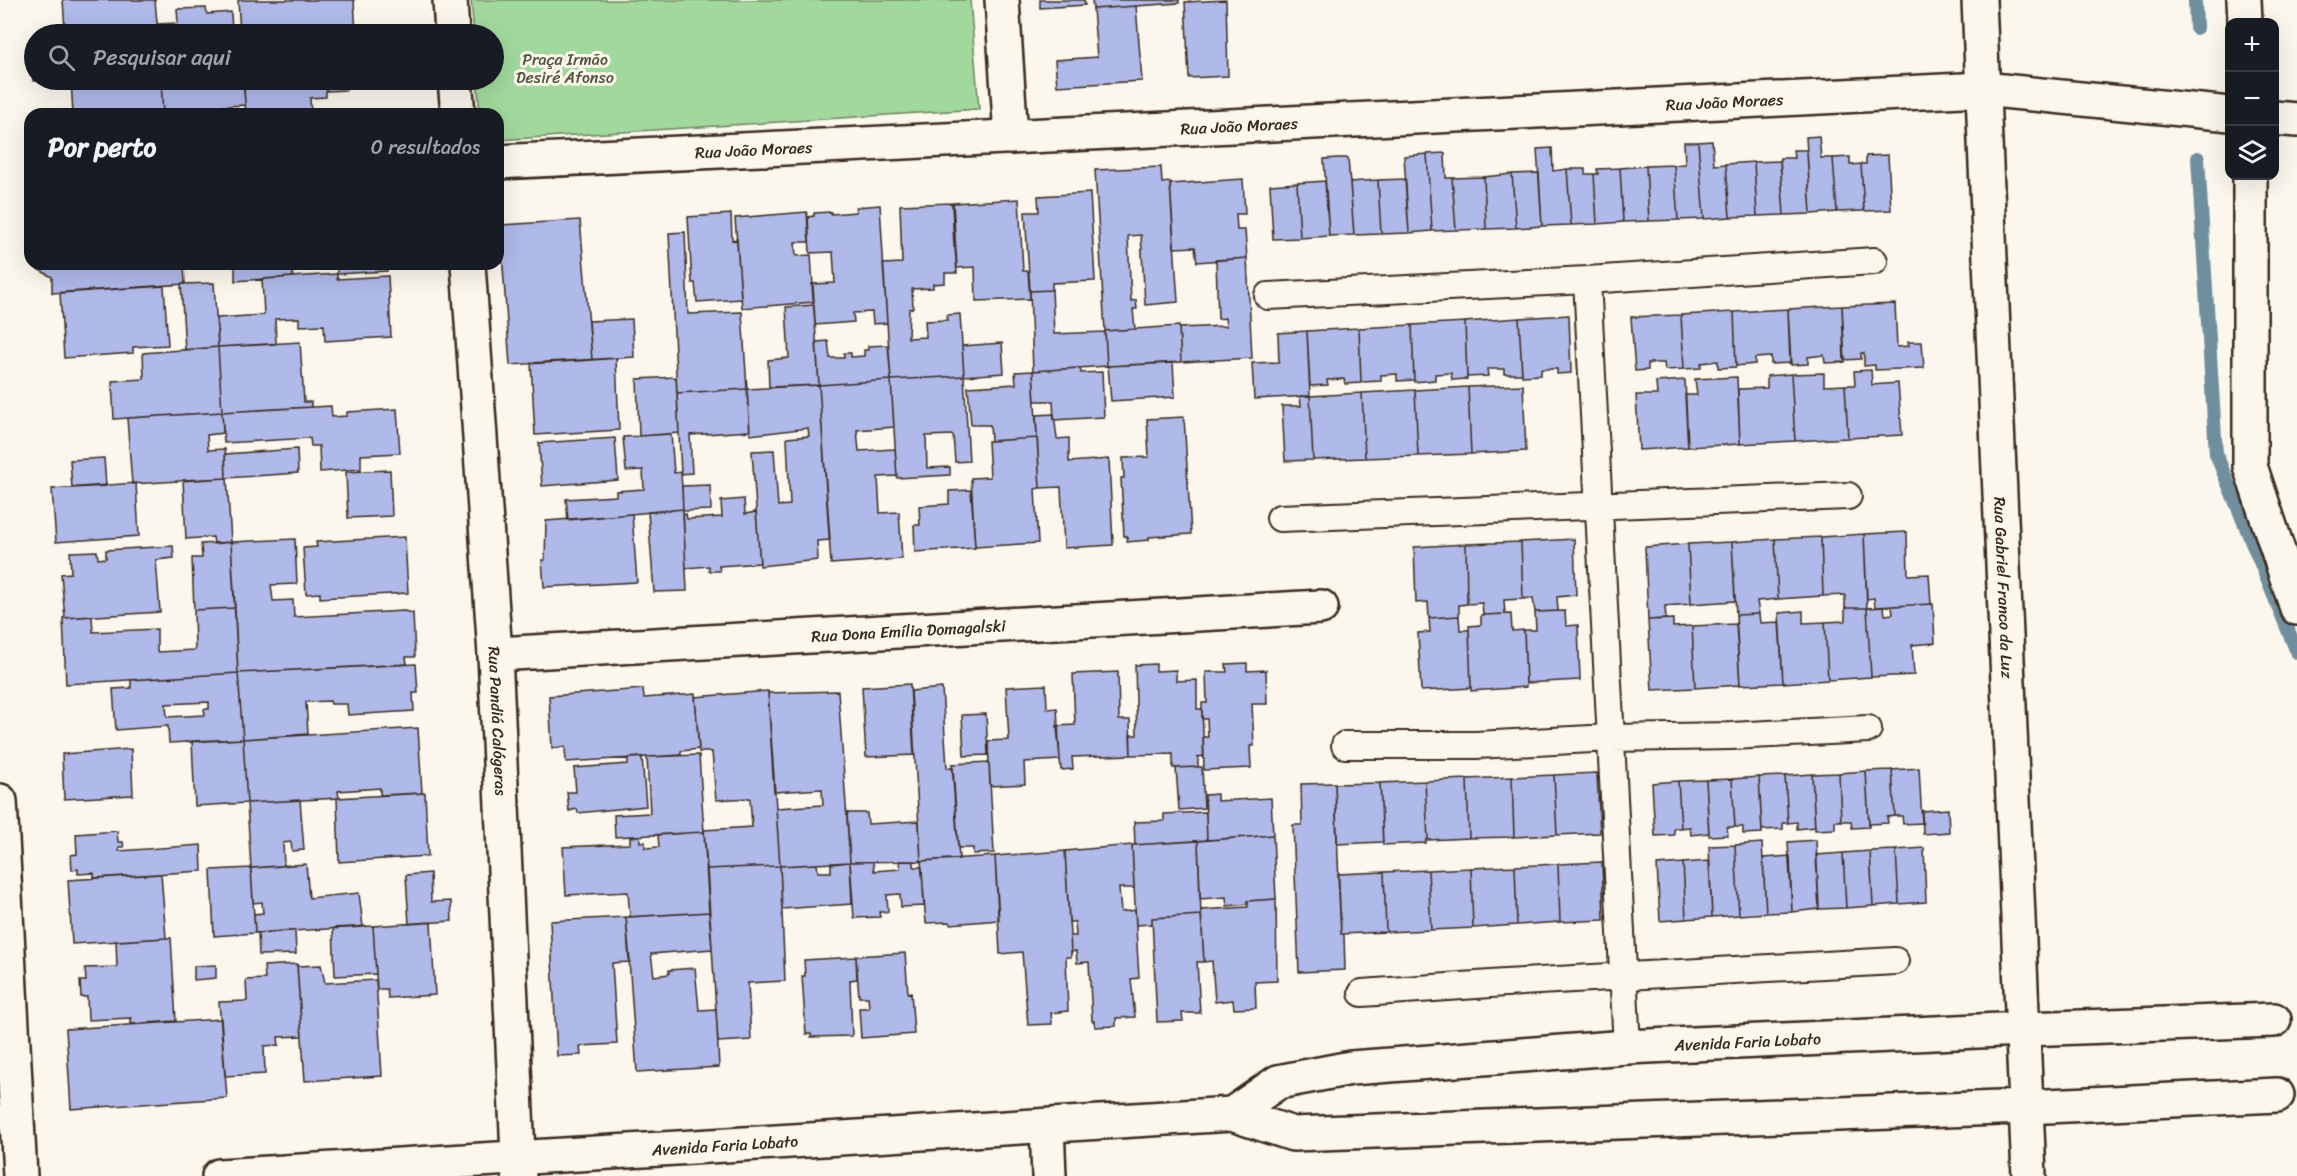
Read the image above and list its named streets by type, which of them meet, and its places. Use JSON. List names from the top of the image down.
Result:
{
  "streets": {
    "street": [
      "Rua João Moraes",
      "Rua Gabriel Franco da Luz",
      "Rua Dona Emília Domagalski",
      "Rua Pandiá Calógeras",
      "Avenida Faria Lobato"
    ]
  },
  "crossings": [
    ["Rua João Moraes", "Rua Gabriel Franco da Luz"],
    ["Rua Gabriel Franco da Luz", "Avenida Faria Lobato"],
    ["Rua Dona Emília Domagalski", "Rua Pandiá Calógeras"],
    ["Rua Pandiá Calógeras", "Avenida Faria Lobato"]
  ],
  "parks": ["Praça Irmão Desiré Afonso"],
  "page": {
    "map_buttons": ["+", "−"],
    "search": "Pesquisar aqui",
    "heading": ["Por perto", "0 resultados"]
  }
}
